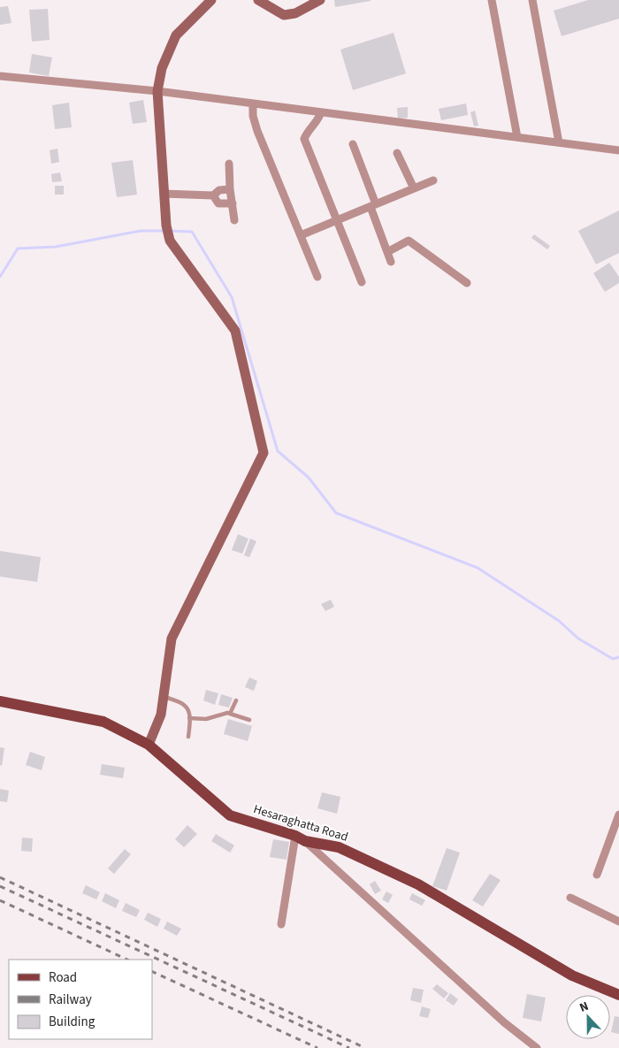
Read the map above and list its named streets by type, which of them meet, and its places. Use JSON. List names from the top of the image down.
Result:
{
  "streets": {
    "main road": ["Hesaraghatta Road"]
  },
  "legend": ["Road", "Railway", "Building"],
  "north": "top"
}
